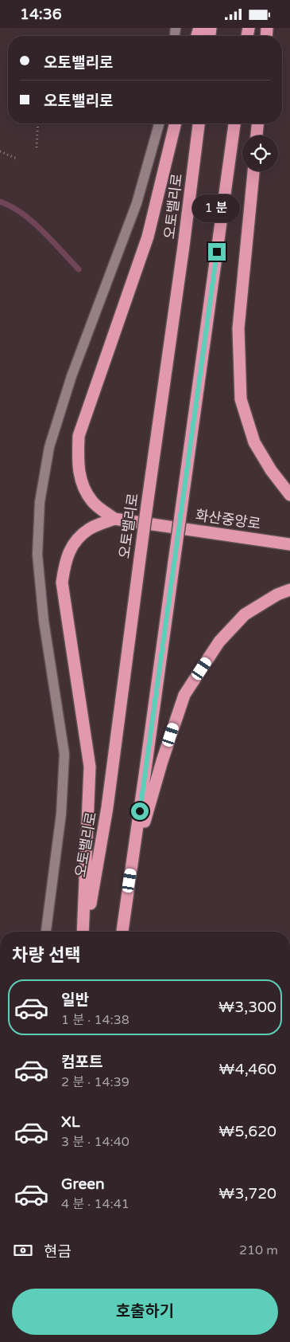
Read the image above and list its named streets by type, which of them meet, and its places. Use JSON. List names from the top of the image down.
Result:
{
  "streets": {
    "highway": ["오토밸리로", "화산중앙로"]
  },
  "page": {
    "status": "14:36",
    "banner": ["오토밸리로", "오토밸리로"],
    "bubble": "1 분",
    "heading": "차량 선택",
    "list": [
      {
        "name": "일반",
        "note": "1 분 · 14:38",
        "value": "₩3,300"
      },
      {
        "name": "컴포트",
        "note": "2 분 · 14:39",
        "value": "₩4,460"
      },
      {
        "name": "XL",
        "note": "3 분 · 14:40",
        "value": "₩5,620"
      },
      {
        "name": "Green",
        "note": "4 분 · 14:41",
        "value": "₩3,720"
      }
    ],
    "pay": ["현금", "210 m"],
    "buttons": "호출하기"
  }
}
